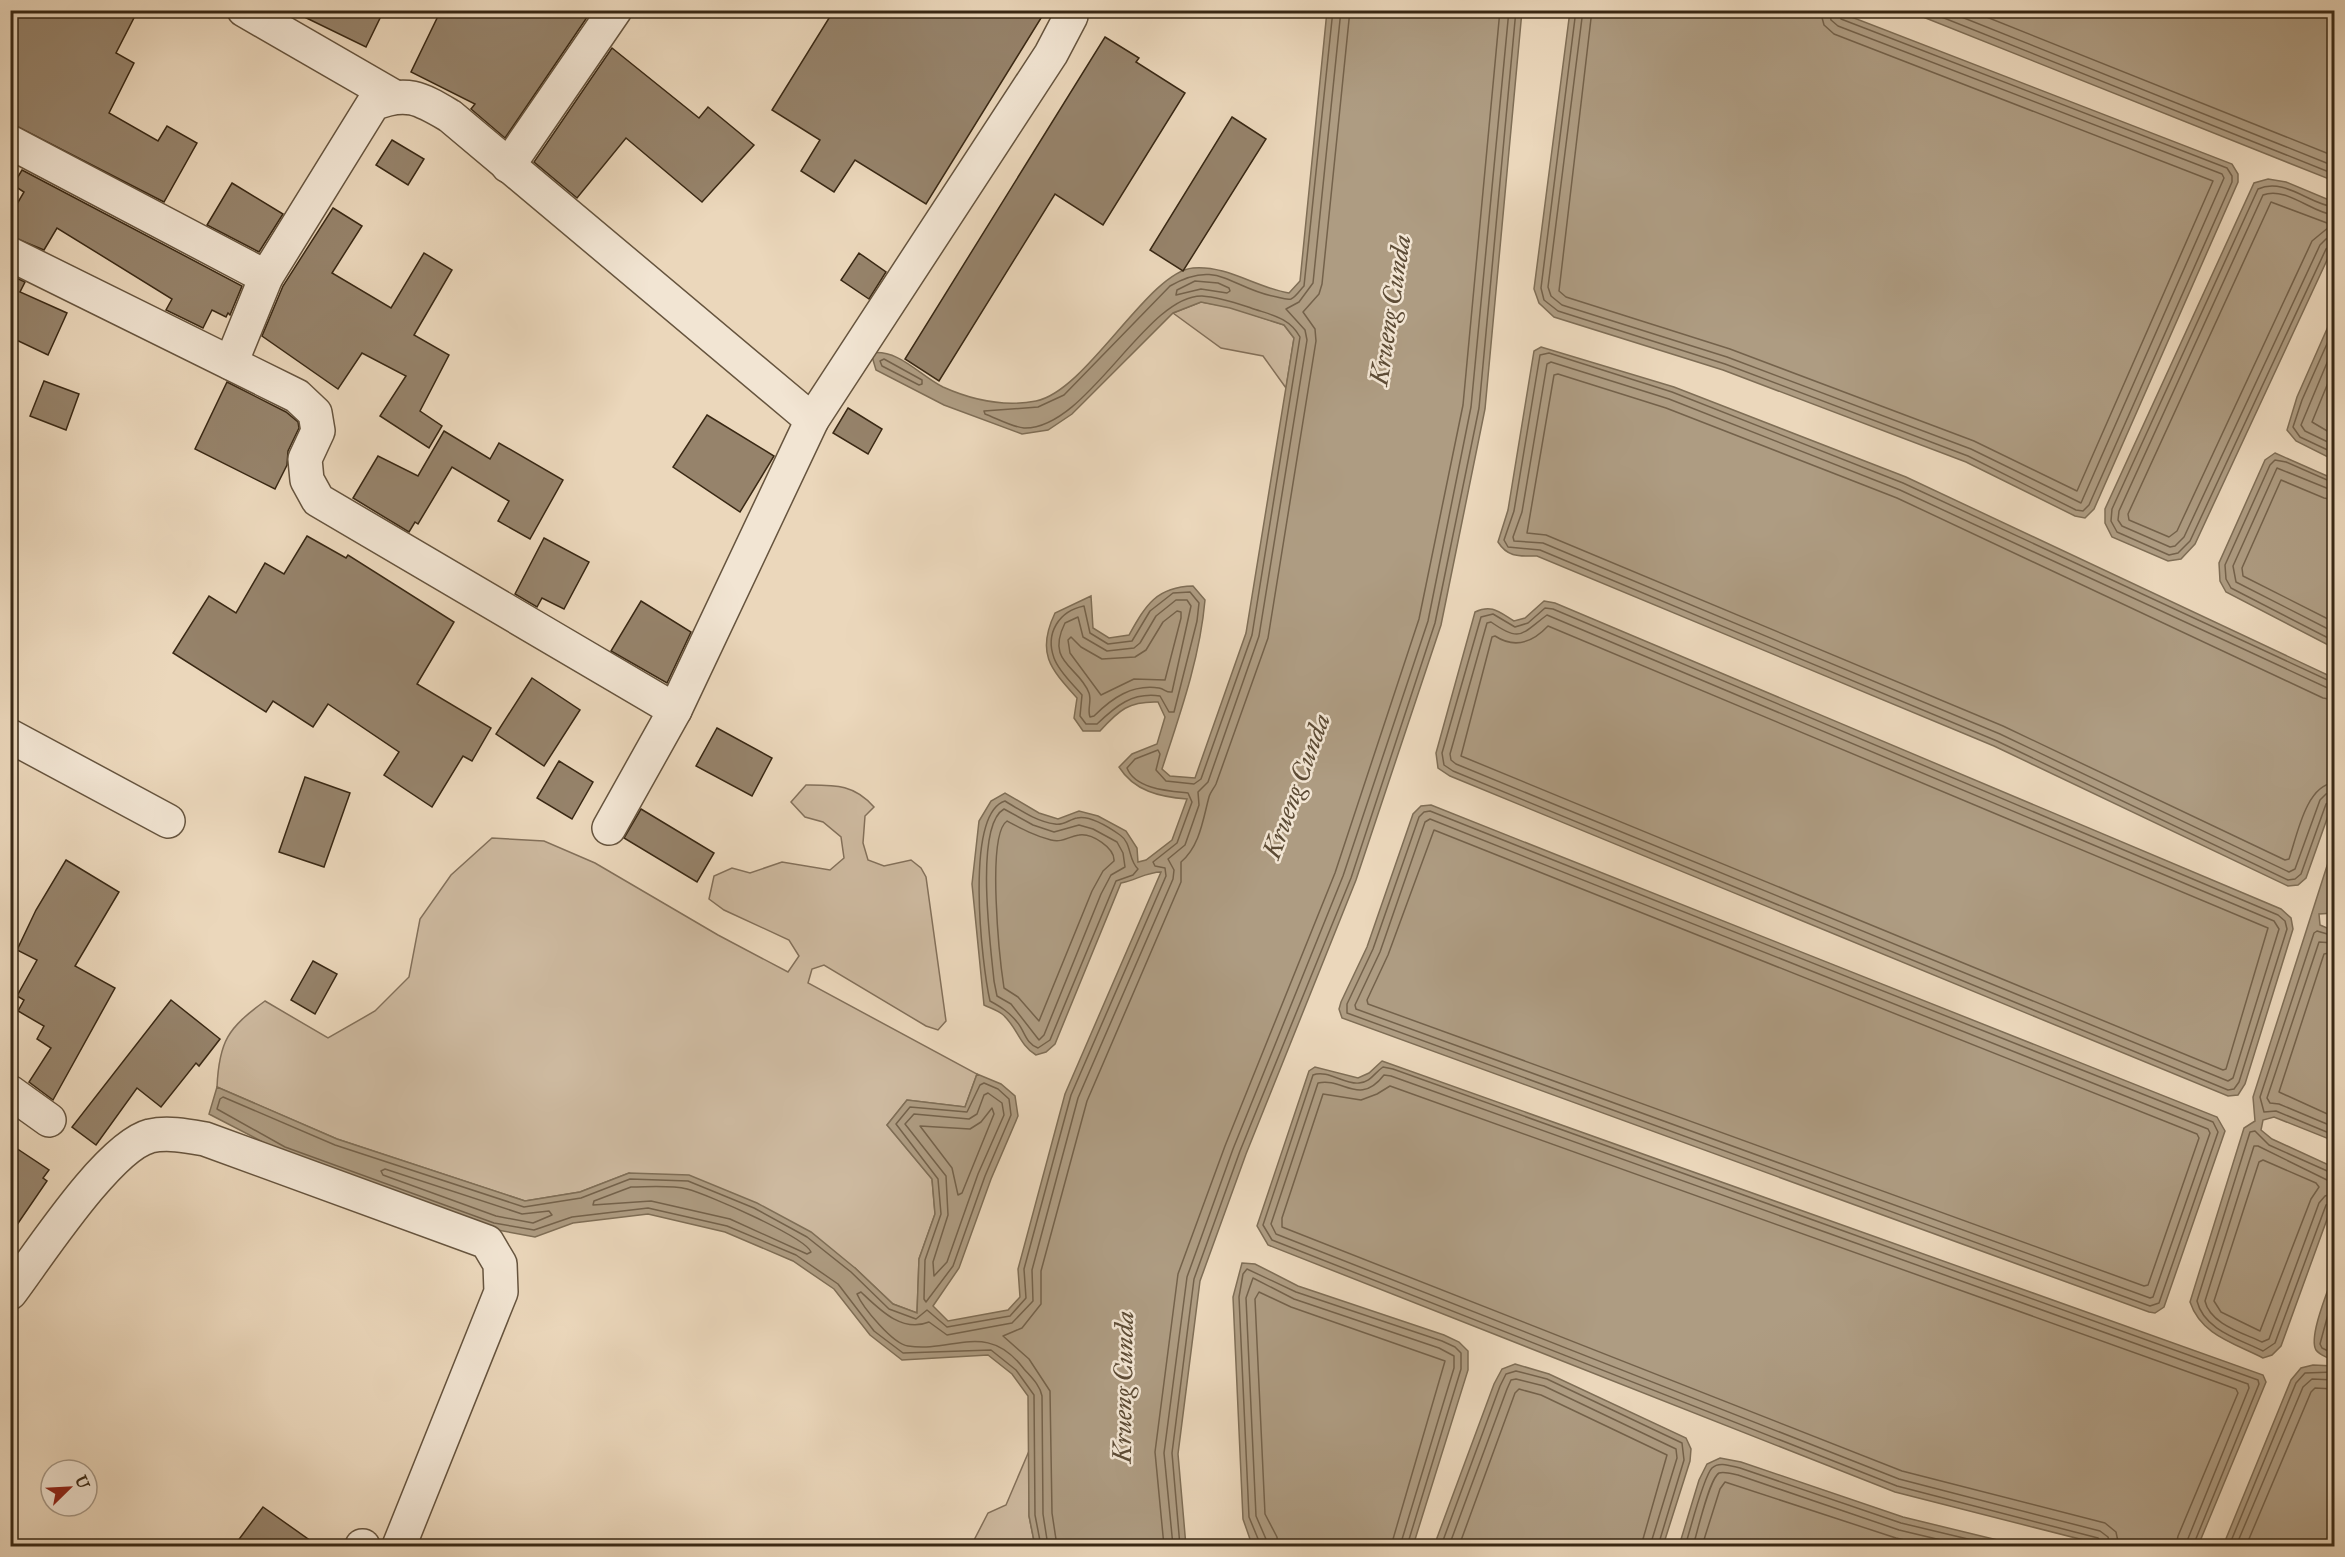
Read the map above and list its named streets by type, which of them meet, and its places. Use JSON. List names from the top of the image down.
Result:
{
  "water": ["Krueng Cunda"],
  "north": "top right"
}
